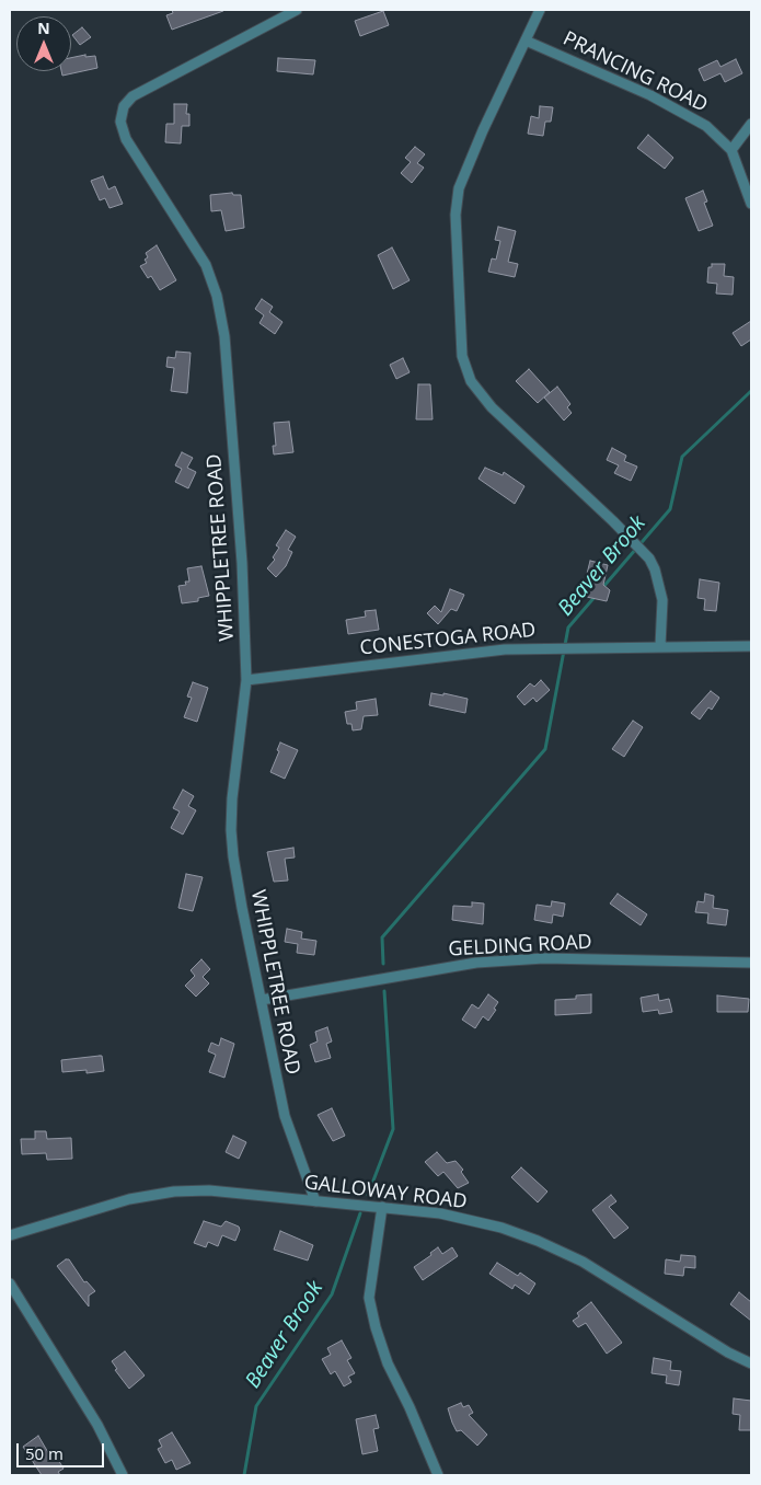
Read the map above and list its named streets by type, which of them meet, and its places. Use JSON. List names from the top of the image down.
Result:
{
  "streets": {
    "street": [
      "PRANCING ROAD",
      "WHIPPLETREE ROAD",
      "CONESTOGA ROAD",
      "GELDING ROAD",
      "GALLOWAY ROAD"
    ]
  },
  "crossings": [
    ["WHIPPLETREE ROAD", "CONESTOGA ROAD"],
    ["WHIPPLETREE ROAD", "GELDING ROAD"],
    ["WHIPPLETREE ROAD", "GALLOWAY ROAD"]
  ],
  "water": ["Beaver Brook"],
  "scale_bar": "50 m",
  "north": "top"
}
